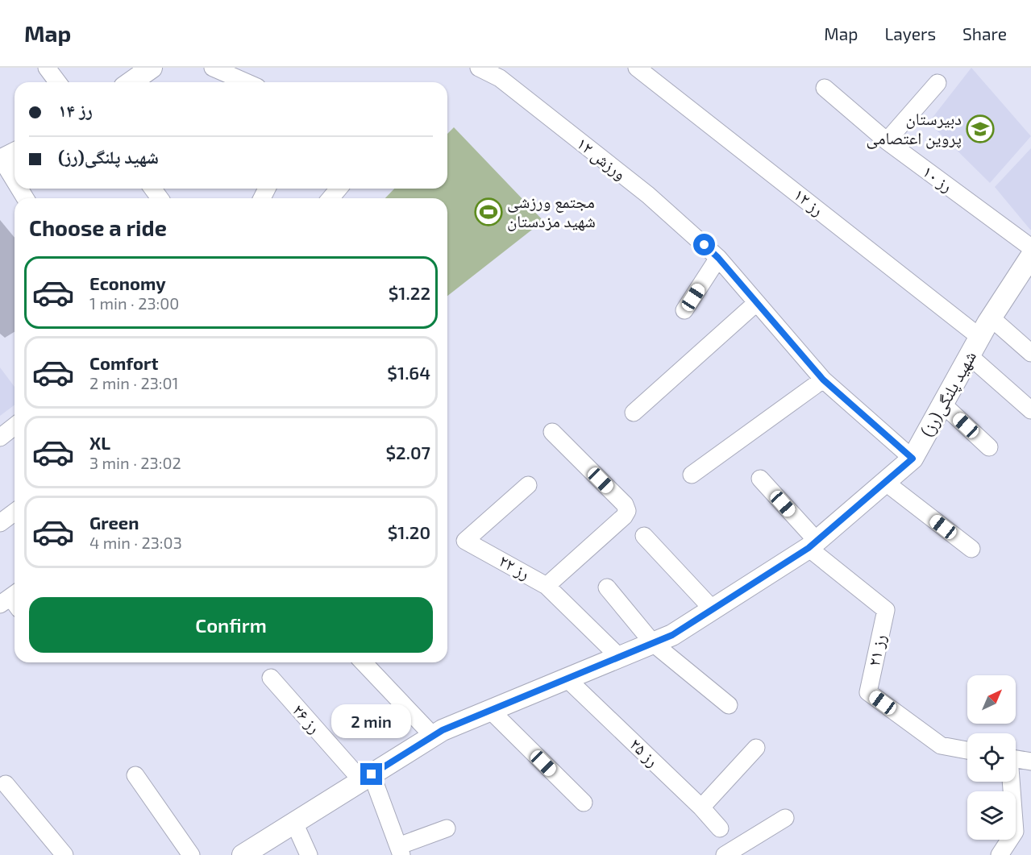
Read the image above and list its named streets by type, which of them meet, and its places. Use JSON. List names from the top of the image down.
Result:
{
  "streets": {
    "street": [
      "ورزش ۱۲",
      "رز ۱۰",
      "رز ۱۲",
      "شهید پلنگی(رز)",
      "رز ۲۲",
      "رز ۲۱",
      "رز ۲۶",
      "رز ۲۵"
    ]
  },
  "crossings": [
    ["ورزش ۱۲", "شهید پلنگی(رز)"],
    ["رز ۱۲", "شهید پلنگی(رز)"],
    ["شهید پلنگی(رز)", "رز ۲۲"],
    ["شهید پلنگی(رز)", "رز ۲۱"],
    ["شهید پلنگی(رز)", "رز ۲۶"],
    ["شهید پلنگی(رز)", "رز ۲۵"]
  ],
  "places": {
    "school or university": ["دبیرستان پروین اعتصامی"],
    "sports": ["مجتمع ورزشی شهید مزدستان"]
  },
  "north": "top right",
  "page": {
    "header": "Map",
    "nav": ["Map", "Layers", "Share"],
    "banner": ["رز ۱۴", "شهید پلنگی(رز)"],
    "heading": "Choose a ride",
    "list": [
      {
        "name": "Economy",
        "note": "1 min · 23:00",
        "value": "$1.22"
      },
      {
        "name": "Comfort",
        "note": "2 min · 23:01",
        "value": "$1.64"
      },
      {
        "name": "XL",
        "note": "3 min · 23:02",
        "value": "$2.07"
      },
      {
        "name": "Green",
        "note": "4 min · 23:03",
        "value": "$1.20"
      }
    ],
    "buttons": "Confirm",
    "bubble": "2 min"
  }
}
